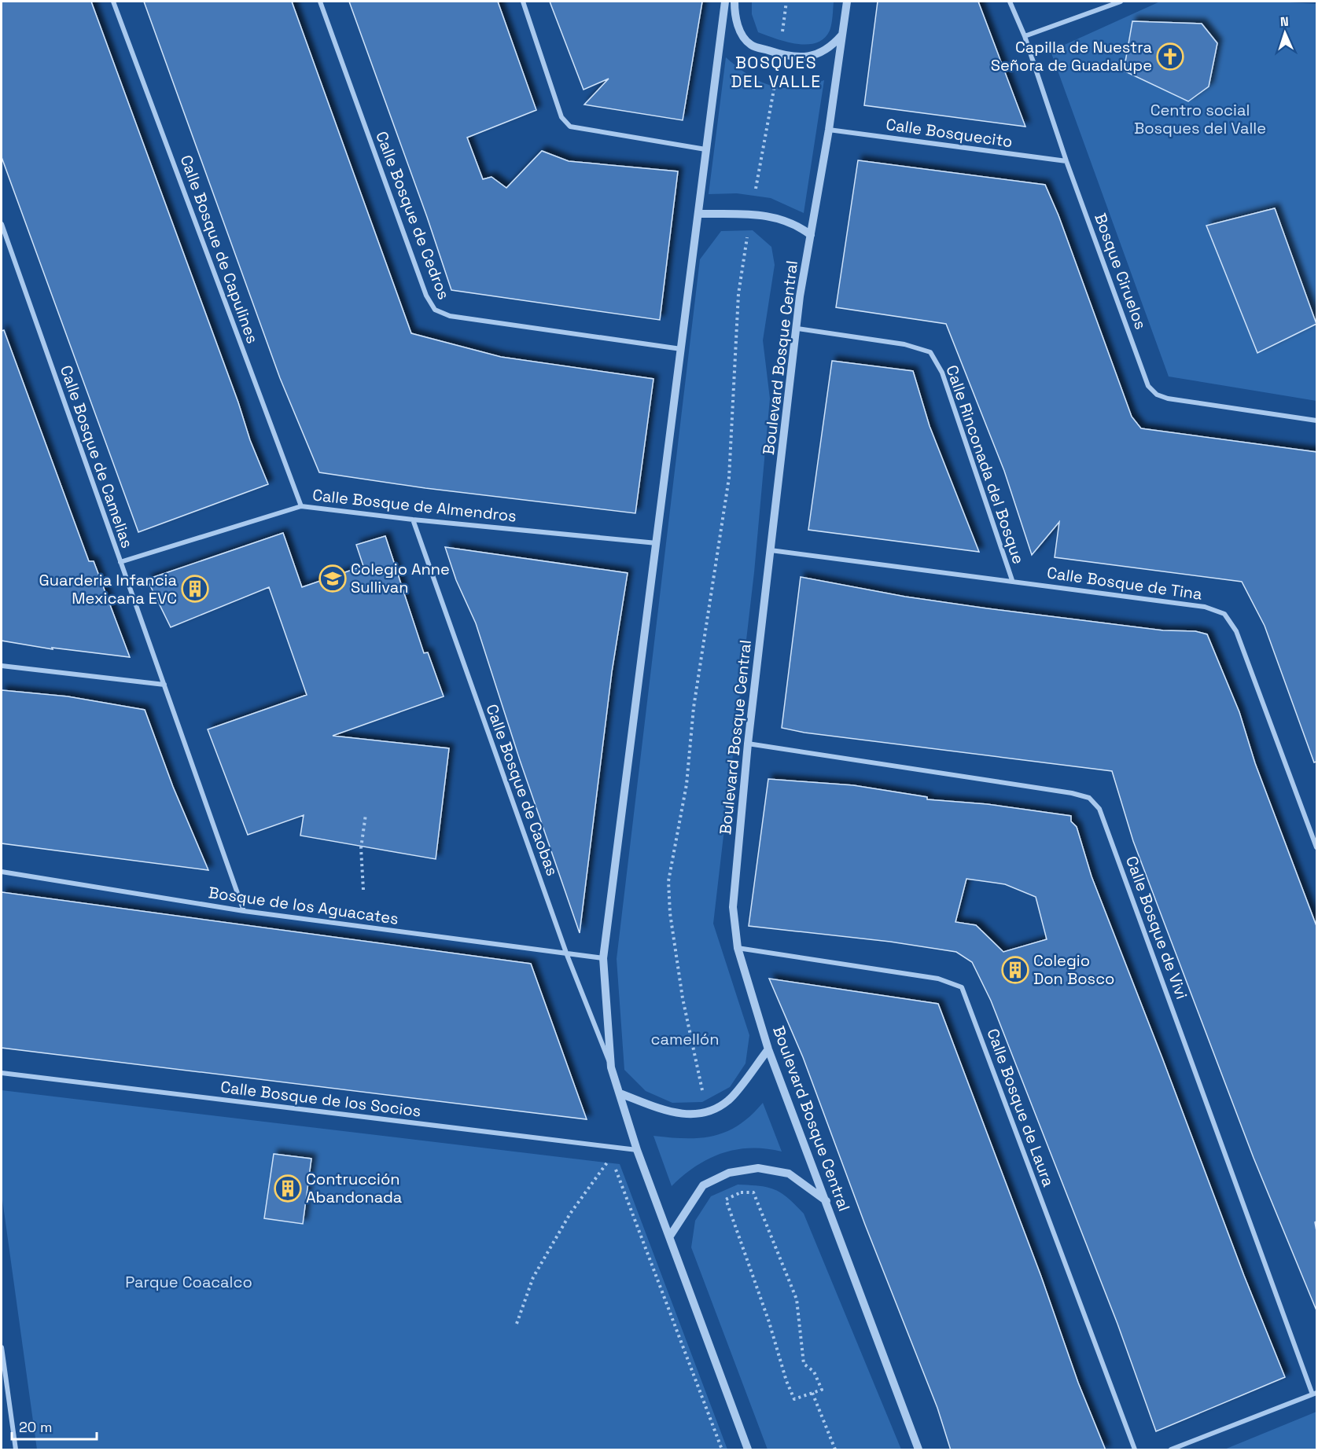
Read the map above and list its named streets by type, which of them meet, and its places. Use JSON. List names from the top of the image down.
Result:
{
  "streets": {
    "street": [
      "Calle Bosquecito",
      "Calle Bosque de Cedros",
      "Calle Bosque de Capulines",
      "Bosque Ciruelos",
      "Boulevard Bosque Central",
      "Calle Bosque de Camelias",
      "Calle Rinconada del Bosque",
      "Calle Bosque de Almendros",
      "Calle Bosque de Tina",
      "Calle Bosque de Caobas",
      "Bosque de los Aguacates",
      "Calle Bosque de Vivi",
      "Calle Bosque de los Socios",
      "Calle Bosque de Laura"
    ]
  },
  "crossings": [
    ["Calle Bosquecito", "Bosque Ciruelos"],
    ["Calle Bosquecito", "Boulevard Bosque Central"],
    ["Calle Bosque de Capulines", "Calle Bosque de Almendros"],
    ["Boulevard Bosque Central", "Calle Rinconada del Bosque"],
    ["Boulevard Bosque Central", "Calle Bosque de Tina"],
    ["Boulevard Bosque Central", "Calle Bosque de Vivi"],
    ["Boulevard Bosque Central", "Calle Bosque de Laura"],
    ["Calle Bosque de Camelias", "Calle Bosque de Almendros"],
    ["Calle Bosque de Camelias", "Bosque de los Aguacates"],
    ["Calle Rinconada del Bosque", "Calle Bosque de Tina"],
    ["Calle Bosque de Almendros", "Calle Bosque de Caobas"],
    ["Calle Bosque de Caobas", "Bosque de los Aguacates"]
  ],
  "districts": ["BOSQUES DEL VALLE"],
  "parks": ["Centro social Bosques del Valle", "camellón", "Parque Coacalco"],
  "places": {
    "church": ["Capilla de Nuestra Señora de Guadalupe"],
    "school or university": ["Colegio Anne Sullivan"],
    "building": ["Guarderia Infancia Mexicana EVC", "Colegio Don Bosco", "Contrucción Abandonada"]
  },
  "scale_bar": "20 m",
  "north": "top"
}
